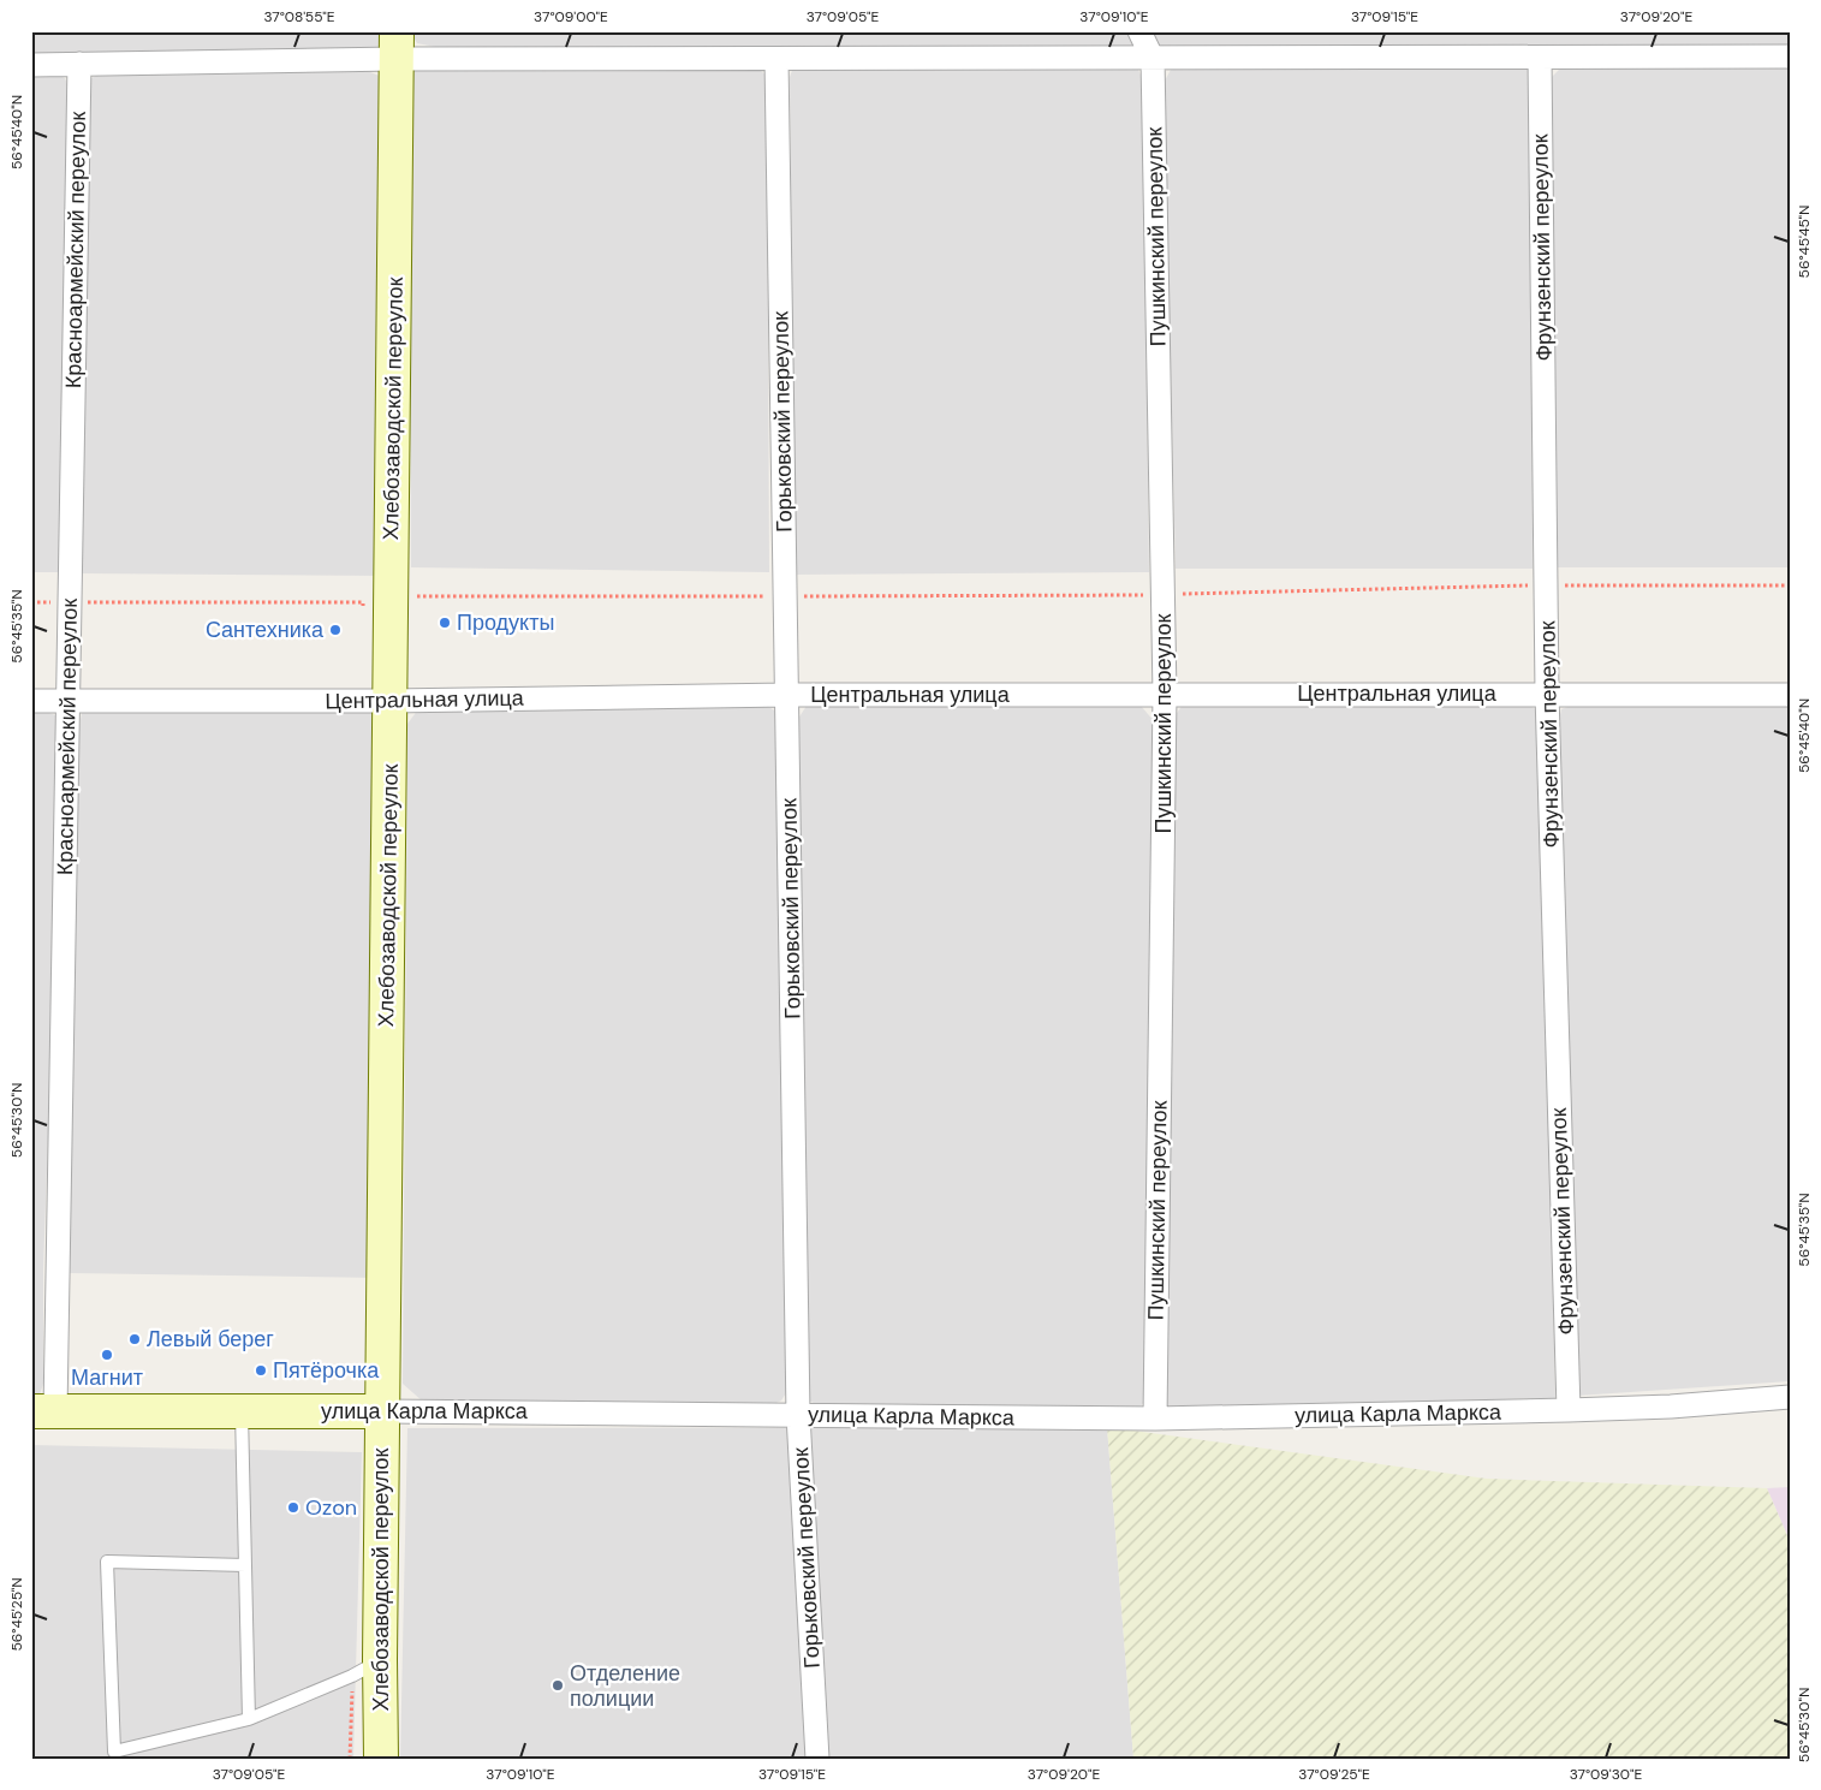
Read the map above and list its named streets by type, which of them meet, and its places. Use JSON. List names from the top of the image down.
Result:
{
  "streets": {
    "street": [
      "Пушкинский переулок",
      "Фрунзенский переулок",
      "Красноармейский переулок",
      "Хлебозаводской переулок",
      "Горьковский переулок",
      "Центральная улица",
      "улица Карла Маркса"
    ]
  },
  "crossings": [
    ["Пушкинский переулок", "Центральная улица"],
    ["Пушкинский переулок", "улица Карла Маркса"],
    ["Фрунзенский переулок", "Центральная улица"],
    ["Фрунзенский переулок", "улица Карла Маркса"],
    ["Красноармейский переулок", "Центральная улица"],
    ["Красноармейский переулок", "улица Карла Маркса"],
    ["Хлебозаводской переулок", "Центральная улица"],
    ["Хлебозаводской переулок", "улица Карла Маркса"],
    ["Горьковский переулок", "Центральная улица"],
    ["Горьковский переулок", "улица Карла Маркса"]
  ],
  "places": [
    "Продукты",
    "Сантехника",
    "Левый берег",
    "Магнит",
    "Пятёрочка",
    "Ozon",
    "Отделение полиции"
  ],
  "coordinates": [
    "37°08'55\"E",
    "37°09'00\"E",
    "37°09'05\"E",
    "37°09'10\"E",
    "37°09'15\"E",
    "37°09'20\"E",
    "56°45'40\"N",
    "56°45'45\"N",
    "56°45'35\"N",
    "56°45'30\"N",
    "56°45'25\"N",
    "37°09'25\"E",
    "37°09'30\"E"
  ]
}
